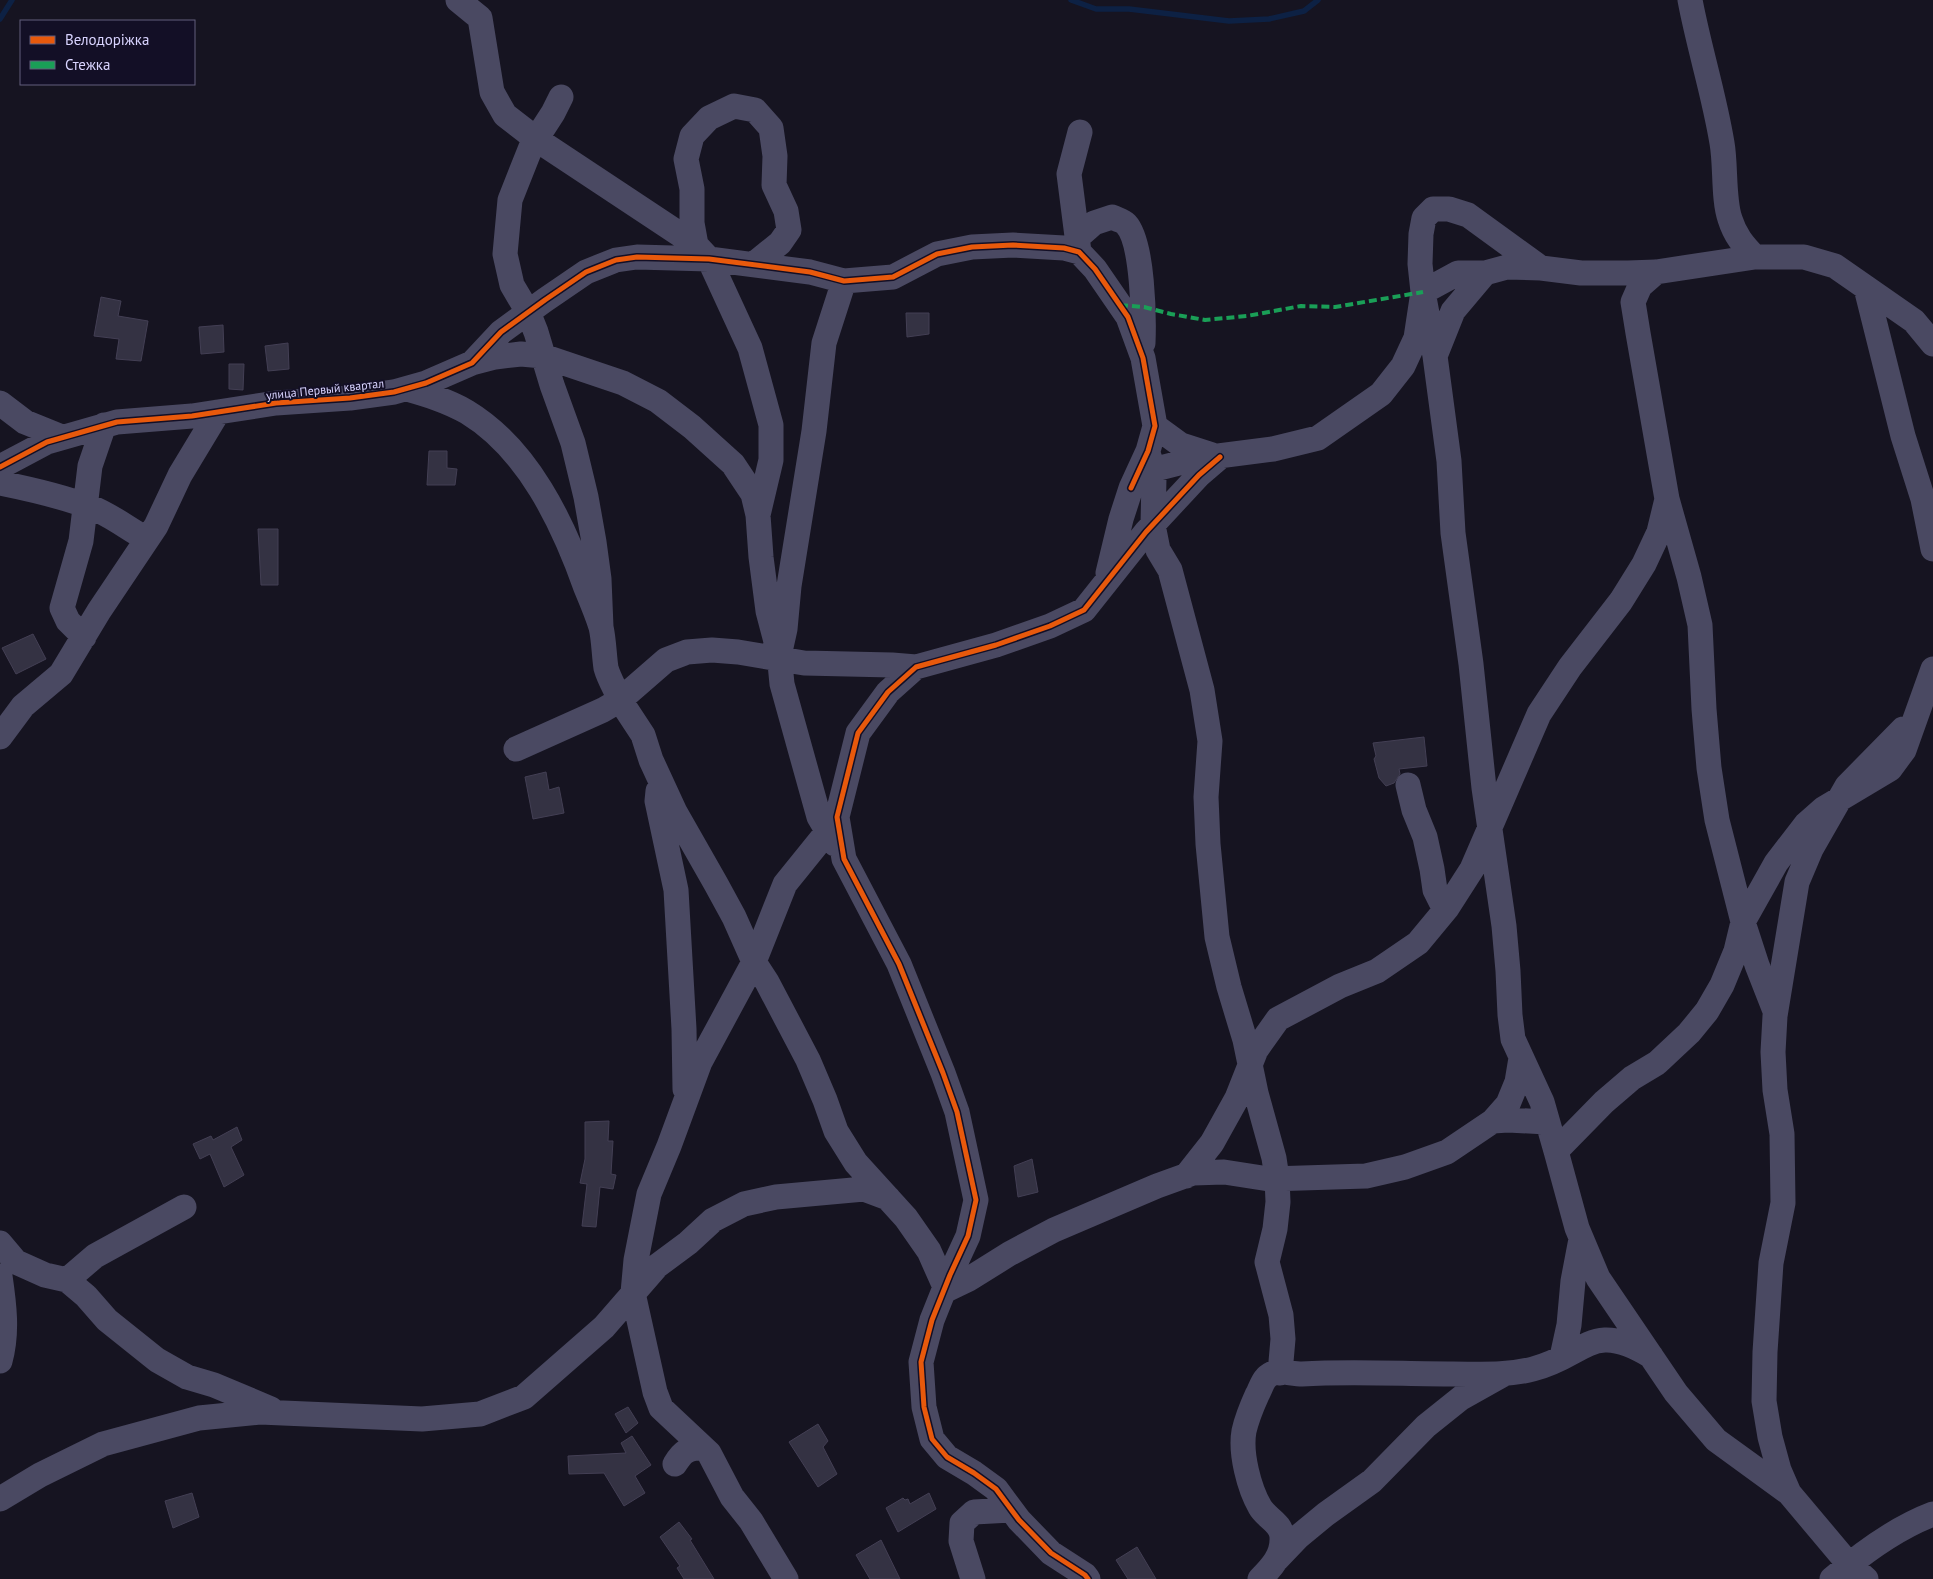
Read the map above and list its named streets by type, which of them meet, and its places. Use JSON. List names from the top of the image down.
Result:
{
  "streets": {
    "street": ["улица Первый квартал"]
  },
  "legend": ["Велодоріжка", "Стежка"]
}
